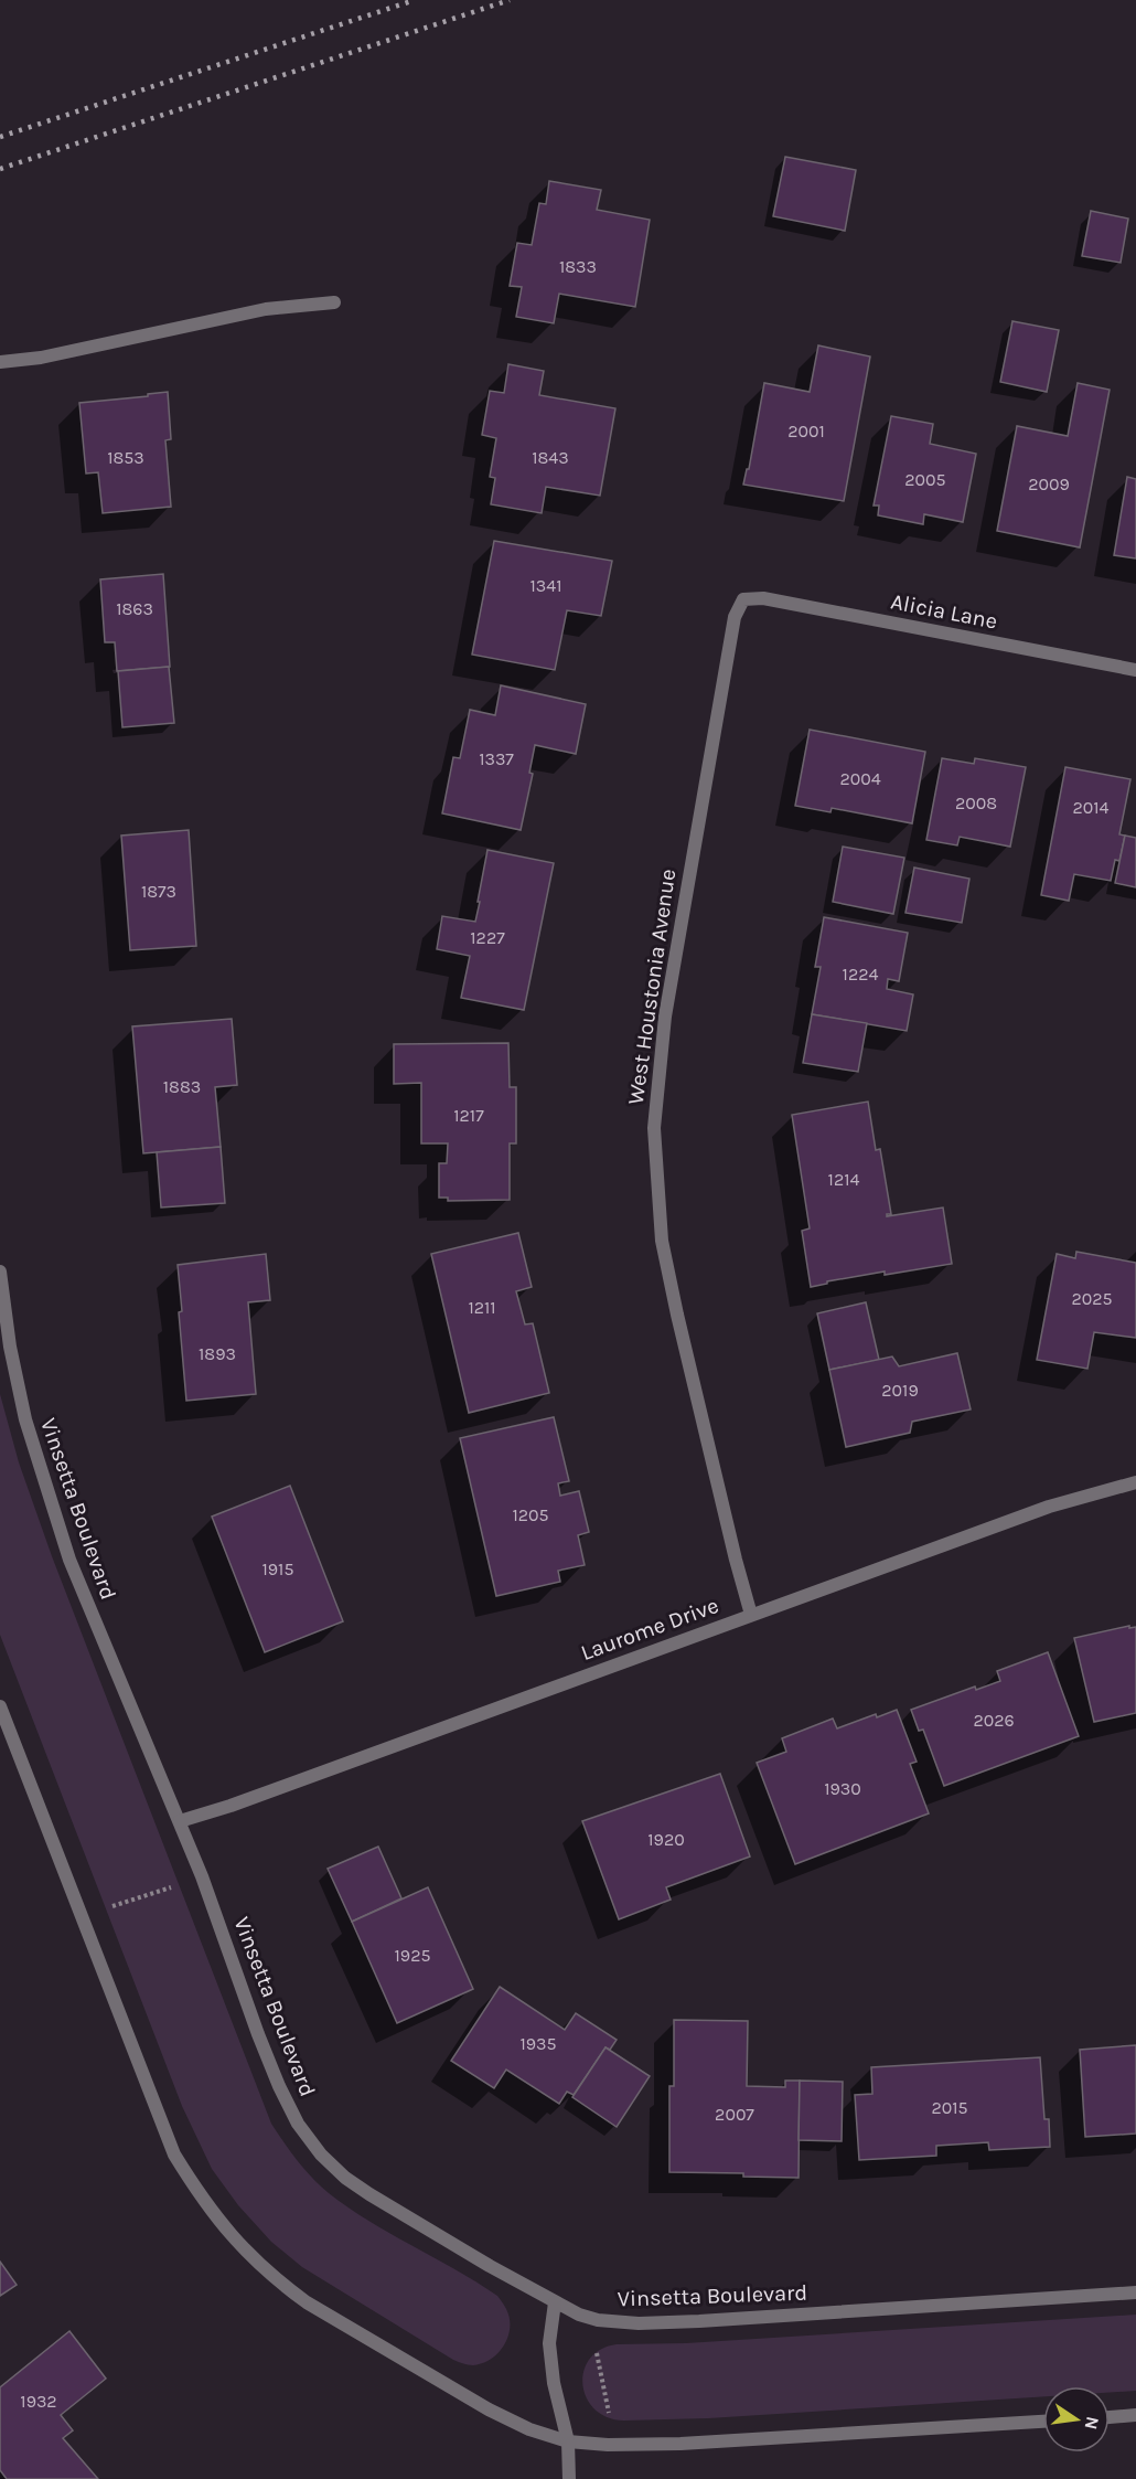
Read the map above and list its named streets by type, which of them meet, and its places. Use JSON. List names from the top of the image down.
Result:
{
  "streets": {
    "street": [
      "Alicia Lane",
      "West Houstonia Avenue",
      "Vinsetta Boulevard",
      "Laurome Drive"
    ]
  },
  "crossings": [
    ["Alicia Lane", "West Houstonia Avenue"],
    ["West Houstonia Avenue", "Laurome Drive"],
    ["Vinsetta Boulevard", "Laurome Drive"]
  ],
  "house_numbers": [
    "1833",
    "2001",
    "1853",
    "1843",
    "2005",
    "2009",
    "1341",
    "1863",
    "1337",
    "2004",
    "2008",
    "2014",
    "1873",
    "1227",
    "1224",
    "1883",
    "1217",
    "1214",
    "2025",
    "1211",
    "1893",
    "2019",
    "1205",
    "1915",
    "2026",
    "1930",
    "1920",
    "1925",
    "1935",
    "2015",
    "2007",
    "1932"
  ],
  "north": "right"
}
